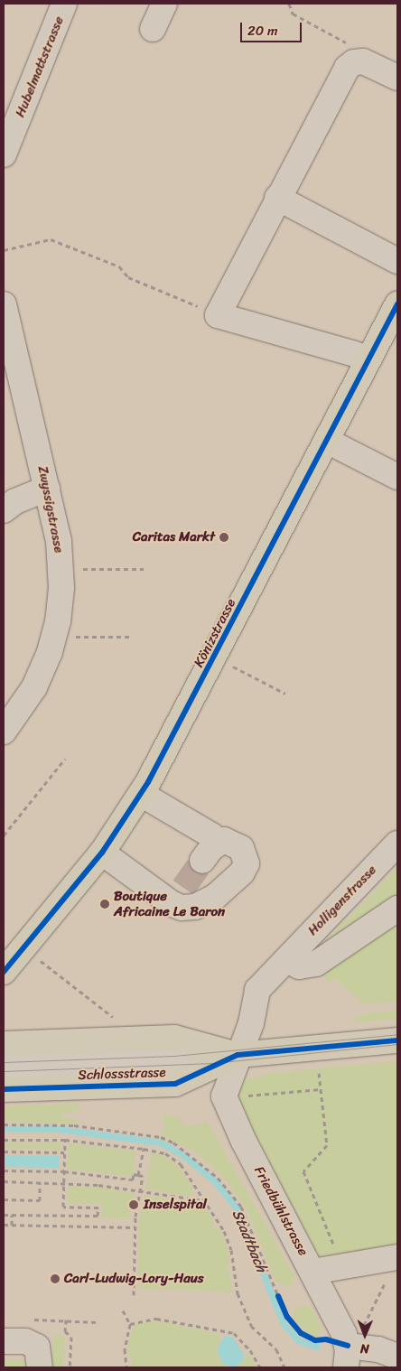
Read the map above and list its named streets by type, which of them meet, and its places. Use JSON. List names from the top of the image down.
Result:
{
  "streets": {
    "main road": ["Könizstrasse", "Schlossstrasse"],
    "street": [
      "Hubelmattstrasse",
      "Zwyssigstrasse",
      "Holligenstrasse",
      "Friedbühlstrasse"
    ]
  },
  "crossings": [
    ["Holligenstrasse", "Schlossstrasse"],
    ["Holligenstrasse", "Friedbühlstrasse"],
    ["Schlossstrasse", "Friedbühlstrasse"]
  ],
  "water": ["Stadtbach"],
  "places": [
    "Caritas Markt",
    "Boutique Africaine Le Baron",
    "Inselspital",
    "Carl-Ludwig-Lory-Haus"
  ],
  "scale_bar": "20 m",
  "north": "bottom"
}
